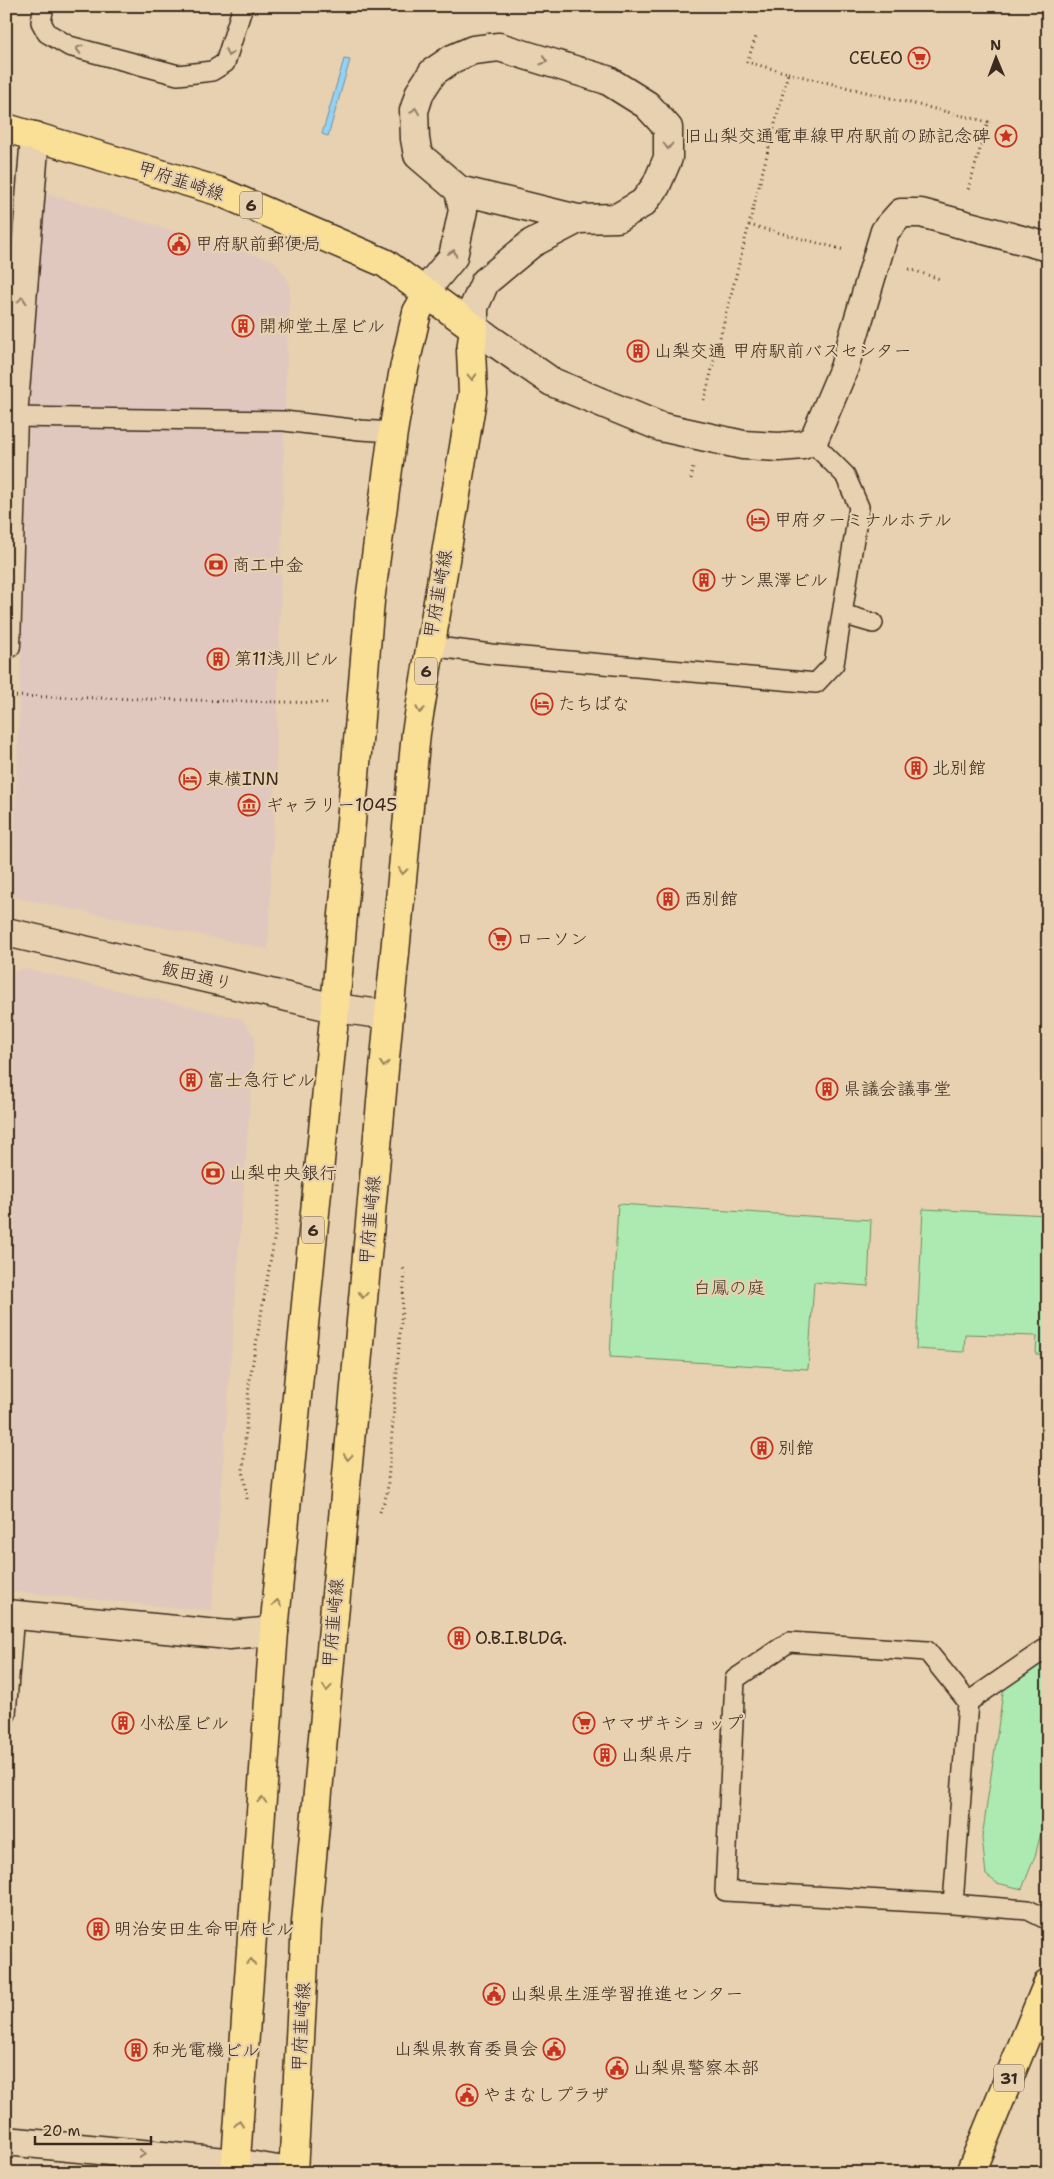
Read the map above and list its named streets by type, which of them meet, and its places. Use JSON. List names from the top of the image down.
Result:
{
  "streets": {
    "main road": ["甲府韮崎線", "6", "31"],
    "street": ["飯田通り"]
  },
  "crossings": [
    ["甲府韮崎線", "6"],
    ["甲府韮崎線", "飯田通り"],
    ["6", "飯田通り"]
  ],
  "parks": ["白鳳の庭"],
  "places": {
    "supermarket": ["CELEO", "ローソン", "ヤマザキショップ"],
    "place": ["旧山梨交通電車線甲府駅前の跡記念碑"],
    "public building": [
      "甲府駅前郵便局",
      "山梨県生涯学習推進センター",
      "山梨県教育委員会",
      "山梨県警察本部",
      "やまなしプラザ"
    ],
    "building": [
      "開柳堂土屋ビル",
      "山梨交通 甲府駅前バスセンター",
      "サン黒澤ビル",
      "第11浅川ビル",
      "北別館",
      "西別館",
      "富士急行ビル",
      "県議会議事堂",
      "別館",
      "O.B.I.BLDG.",
      "小松屋ビル",
      "山梨県庁",
      "明治安田生命甲府ビル",
      "和光電機ビル"
    ],
    "hotel": ["甲府ターミナルホテル", "たちばな", "東横INN"],
    "bank": ["商工中金", "山梨中央銀行"],
    "museum": ["ギャラリー1045"]
  },
  "scale_bar": "20 m",
  "north": "top"
}
